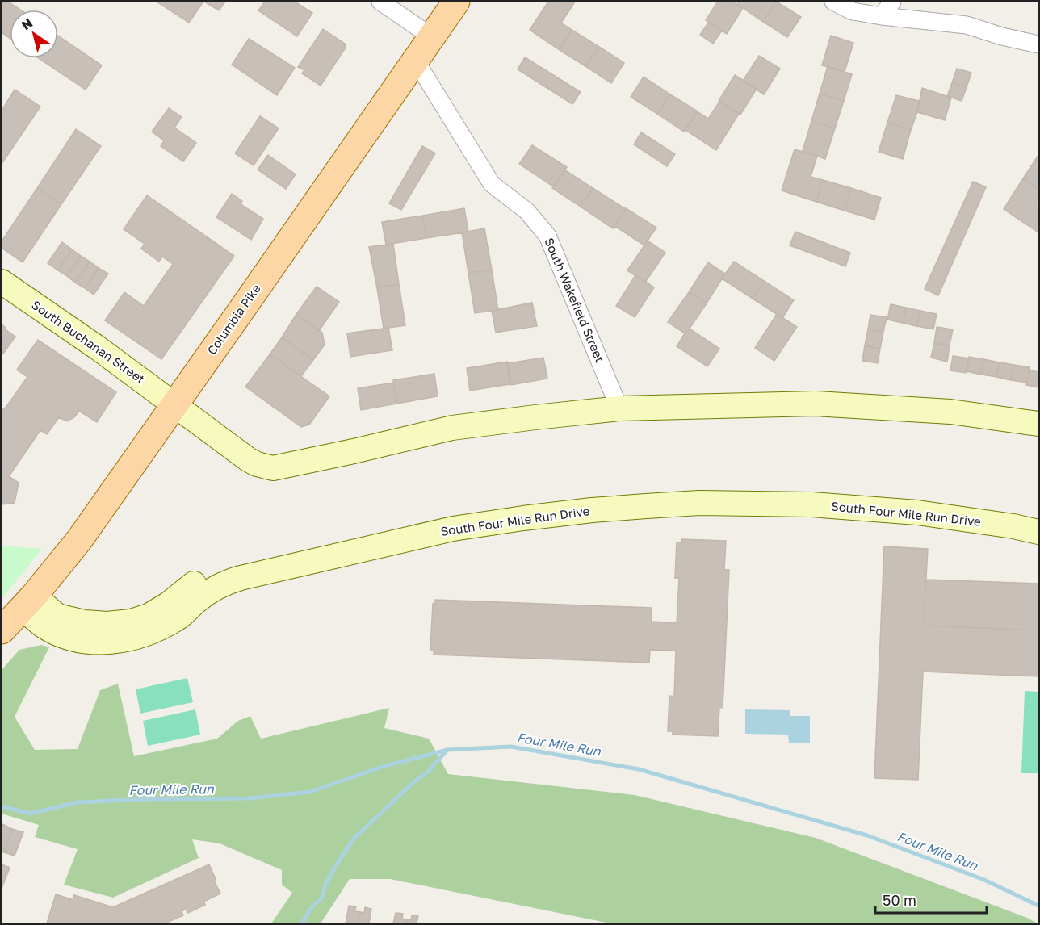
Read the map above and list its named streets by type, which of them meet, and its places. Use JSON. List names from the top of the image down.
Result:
{
  "streets": {
    "main road": ["Columbia Pike", "South Buchanan Street", "South Four Mile Run Drive"],
    "street": ["South Wakefield Street"]
  },
  "crossings": [
    ["South Wakefield Street", "Columbia Pike"],
    ["Columbia Pike", "South Buchanan Street"],
    ["Columbia Pike", "South Four Mile Run Drive"]
  ],
  "water": ["Four Mile Run"],
  "scale_bar": "50 m",
  "north": "top left"
}
